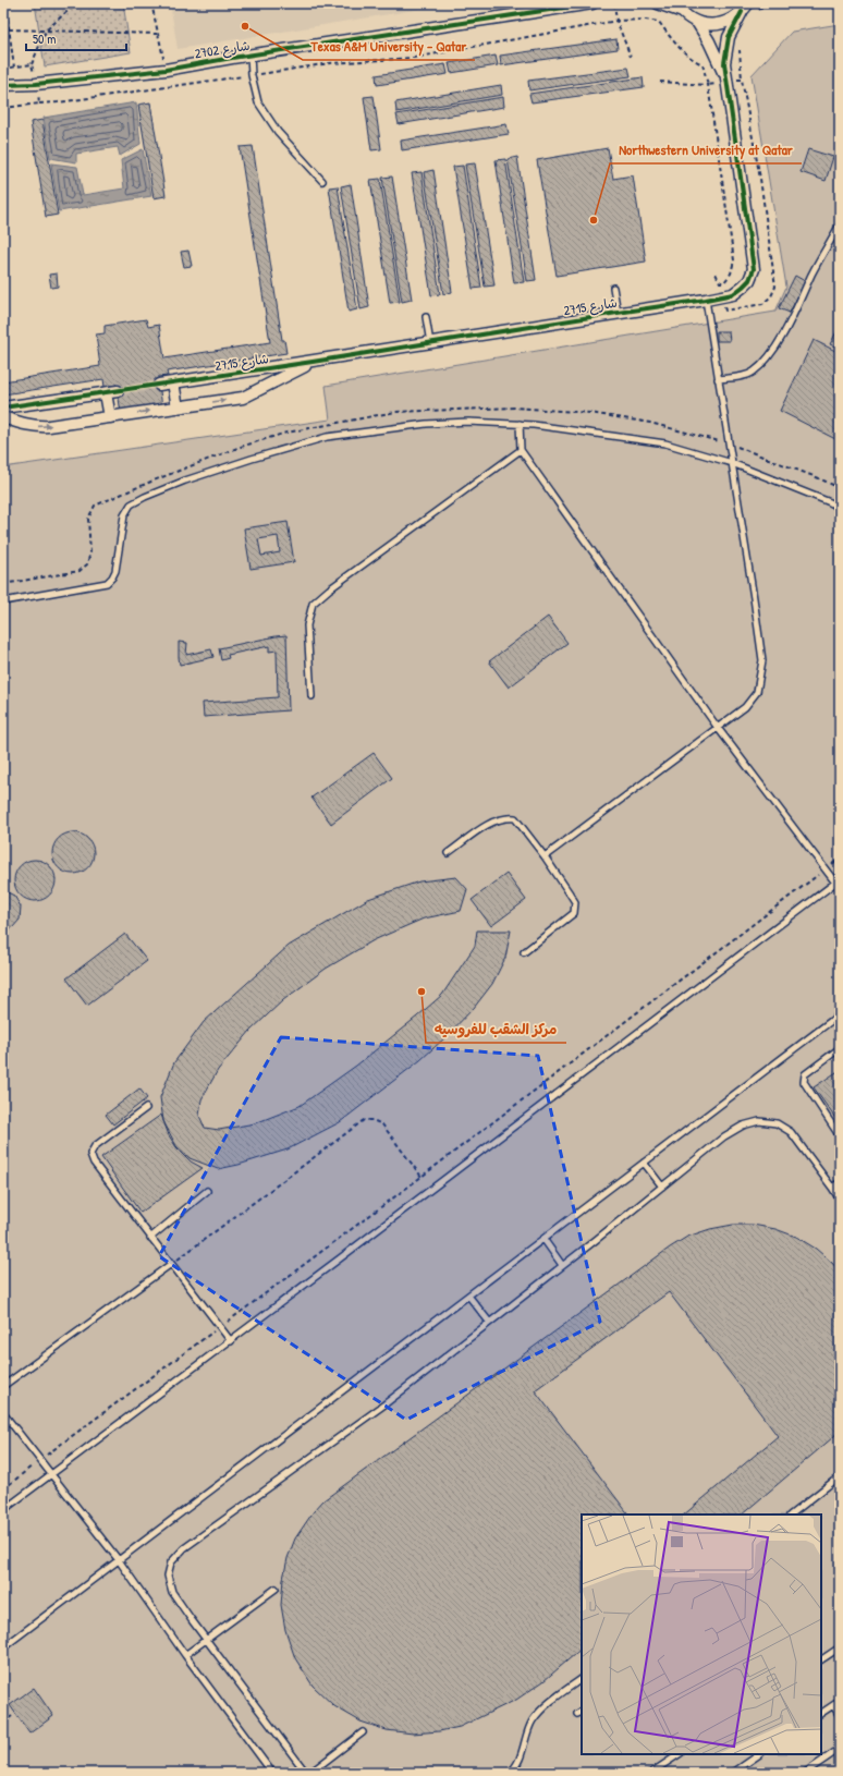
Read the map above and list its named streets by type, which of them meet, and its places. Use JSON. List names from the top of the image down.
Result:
{
  "streets": {
    "street": ["شارع 2702", "شارع 2715"]
  },
  "places": ["Texas A&M University - Qatar", "Northwestern University at Qatar", "مركز الشقب للفروسيه"],
  "scale_bar": "50 m"
}
